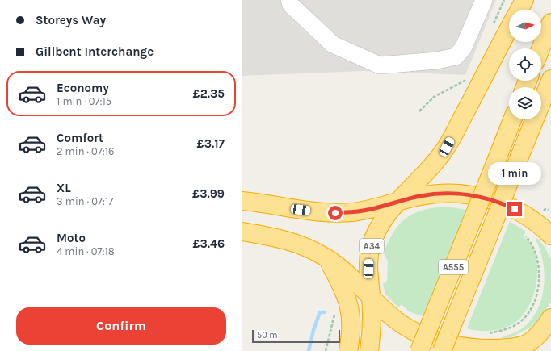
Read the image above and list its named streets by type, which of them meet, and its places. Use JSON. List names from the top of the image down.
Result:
{
  "streets": {
    "highway": ["A34", "A555"]
  },
  "scale_bar": "50 m",
  "north": "right",
  "page": {
    "banner": ["Storeys Way", "Gillbent Interchange"],
    "list": [
      {
        "name": "Economy",
        "note": "1 min · 07:15",
        "value": "£2.35"
      },
      {
        "name": "Comfort",
        "note": "2 min · 07:16",
        "value": "£3.17"
      },
      {
        "name": "XL",
        "note": "3 min · 07:17",
        "value": "£3.99"
      },
      {
        "name": "Moto",
        "note": "4 min · 07:18",
        "value": "£3.46"
      }
    ],
    "bubble": "1 min",
    "buttons": "Confirm",
    "scale": "50 m"
  }
}
